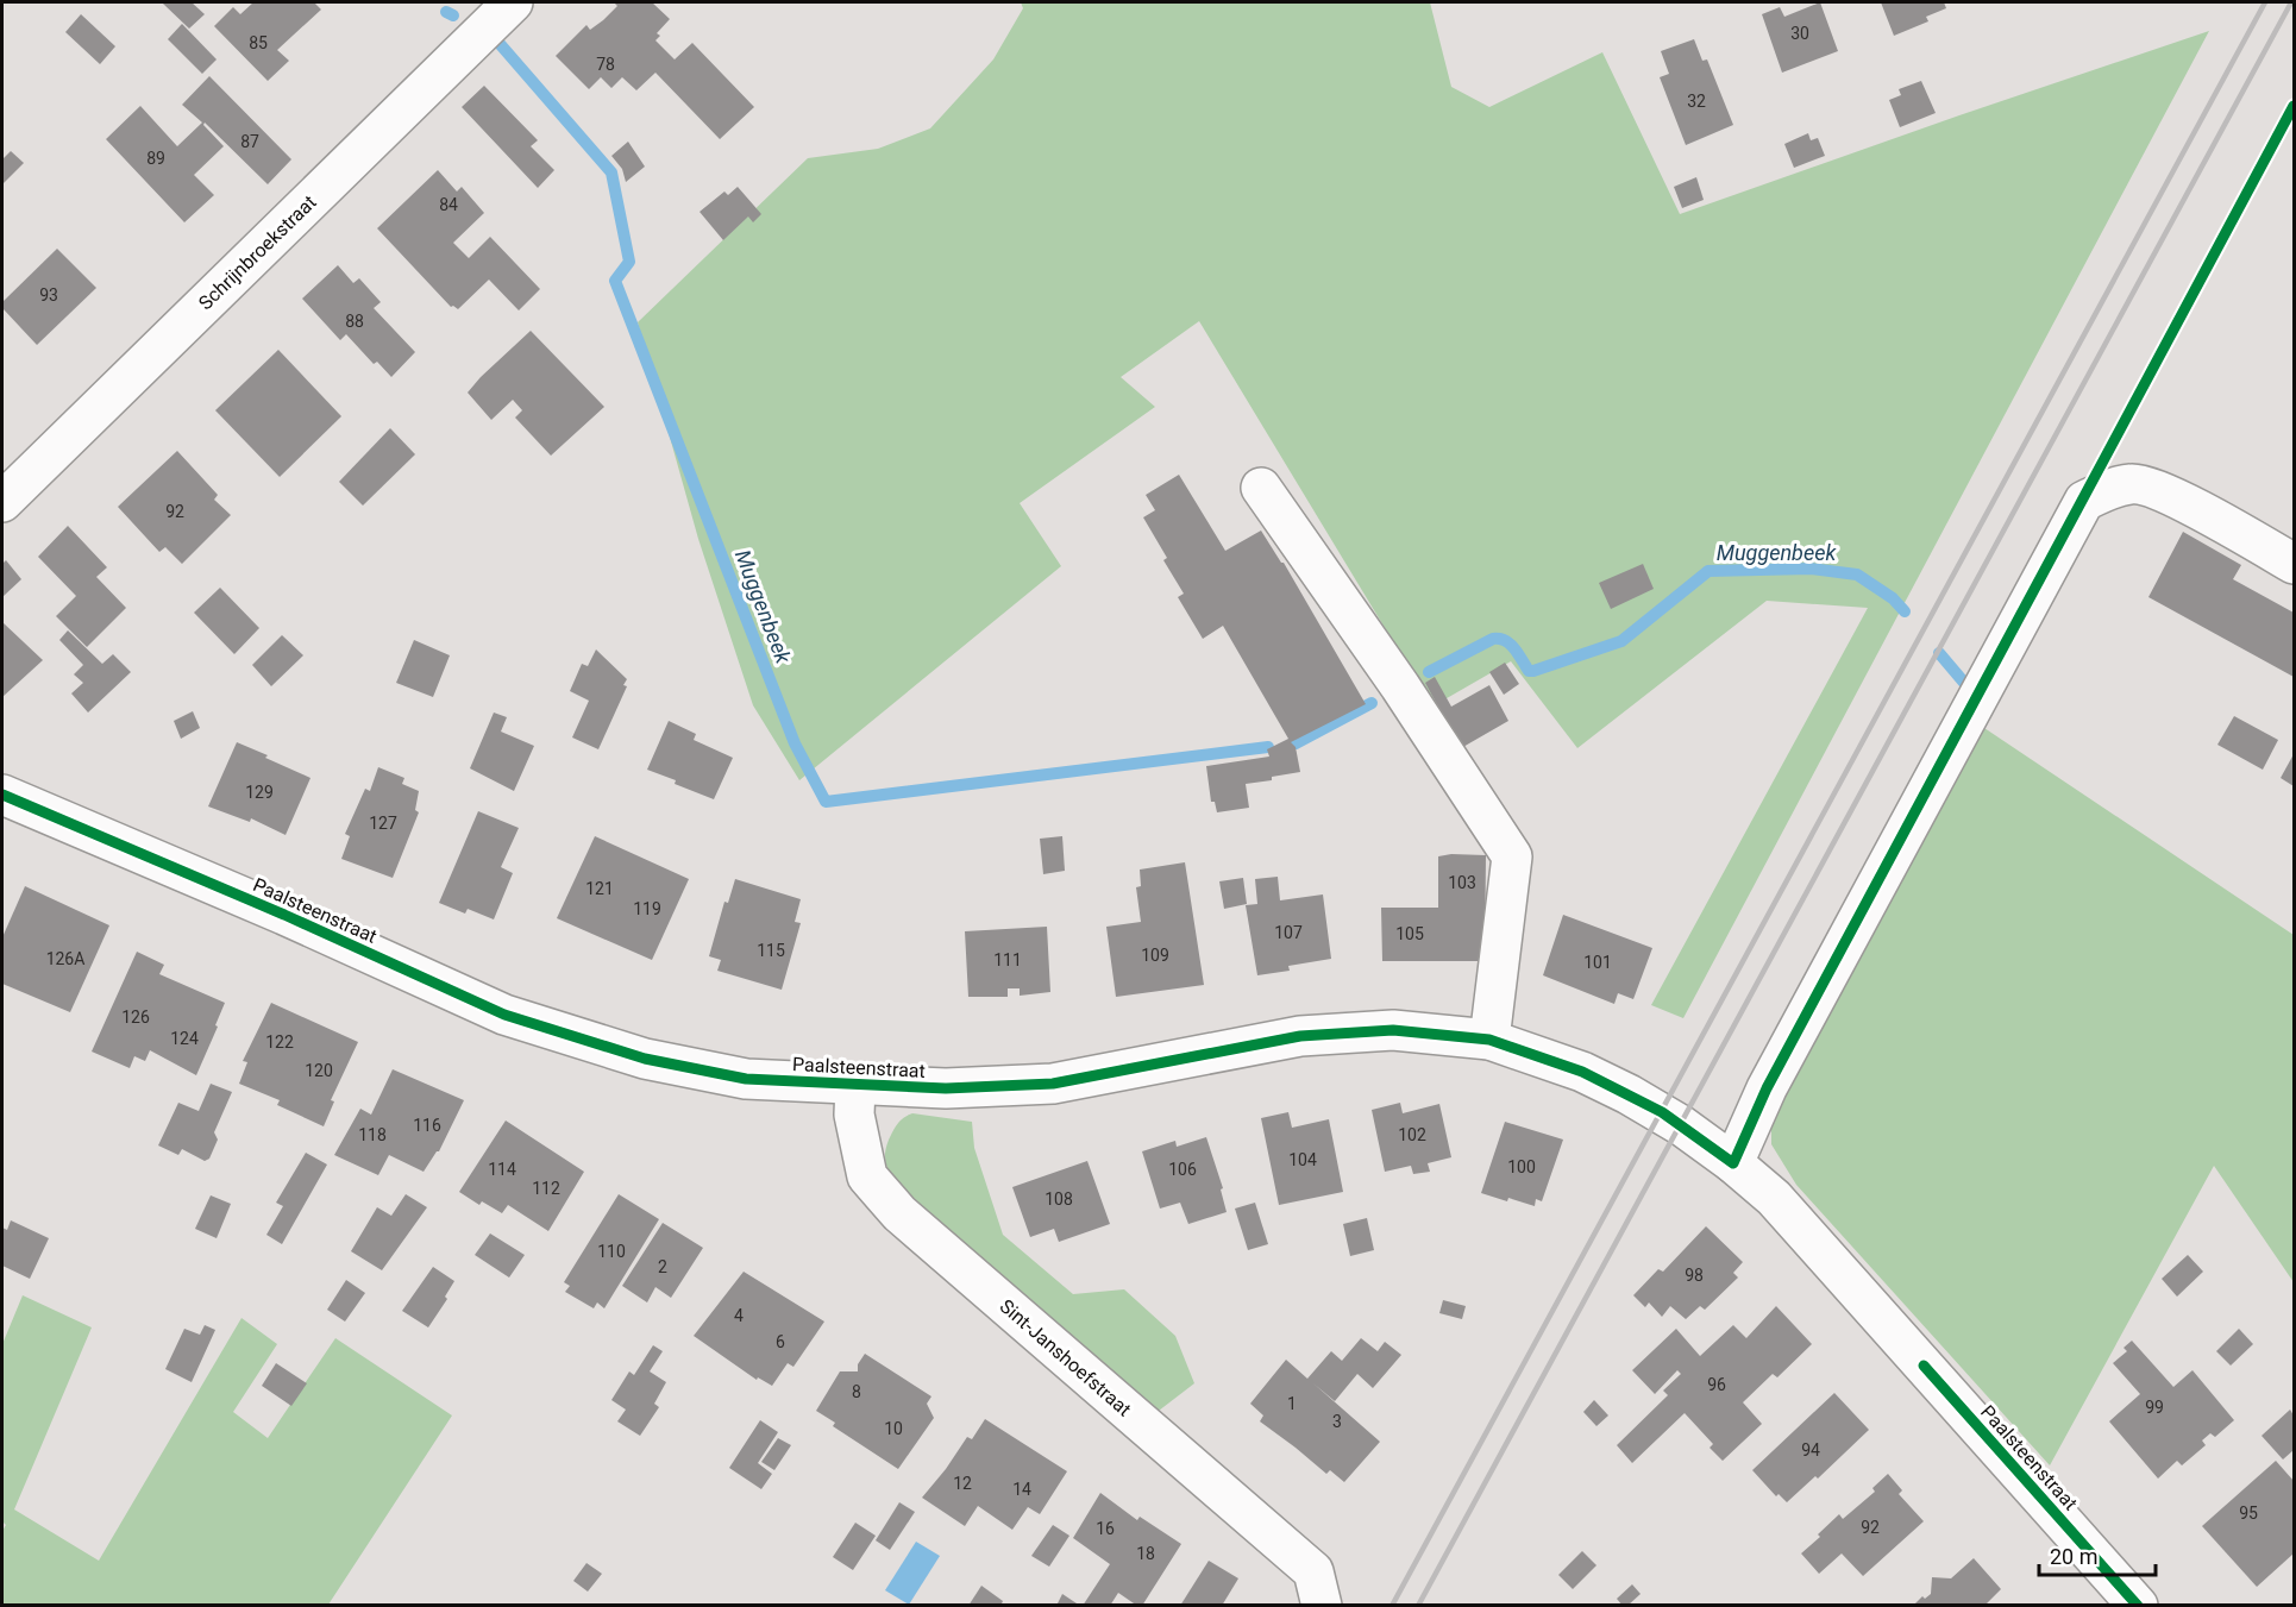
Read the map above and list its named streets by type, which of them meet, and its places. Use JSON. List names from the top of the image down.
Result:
{
  "streets": {
    "street": ["Schrijnbroekstraat", "Paalsteenstraat", "Sint-Janshoefstraat"]
  },
  "crossings": [
    ["Paalsteenstraat", "Sint-Janshoefstraat"]
  ],
  "water": ["Muggenbeek"],
  "house_numbers": [
    "30",
    "85",
    "78",
    "32",
    "87",
    "89",
    "84",
    "93",
    "88",
    "92",
    "129",
    "127",
    "103",
    "121",
    "119",
    "107",
    "105",
    "115",
    "109",
    "126A",
    "111",
    "101",
    "126",
    "124",
    "122",
    "120",
    "116",
    "118",
    "102",
    "104",
    "100",
    "114",
    "106",
    "112",
    "108",
    "110",
    "2",
    "98",
    "4",
    "6",
    "96",
    "8",
    "1",
    "99",
    "3",
    "10",
    "94",
    "12",
    "14",
    "95",
    "92",
    "16",
    "18"
  ],
  "scale_bar": "20 m"
}
